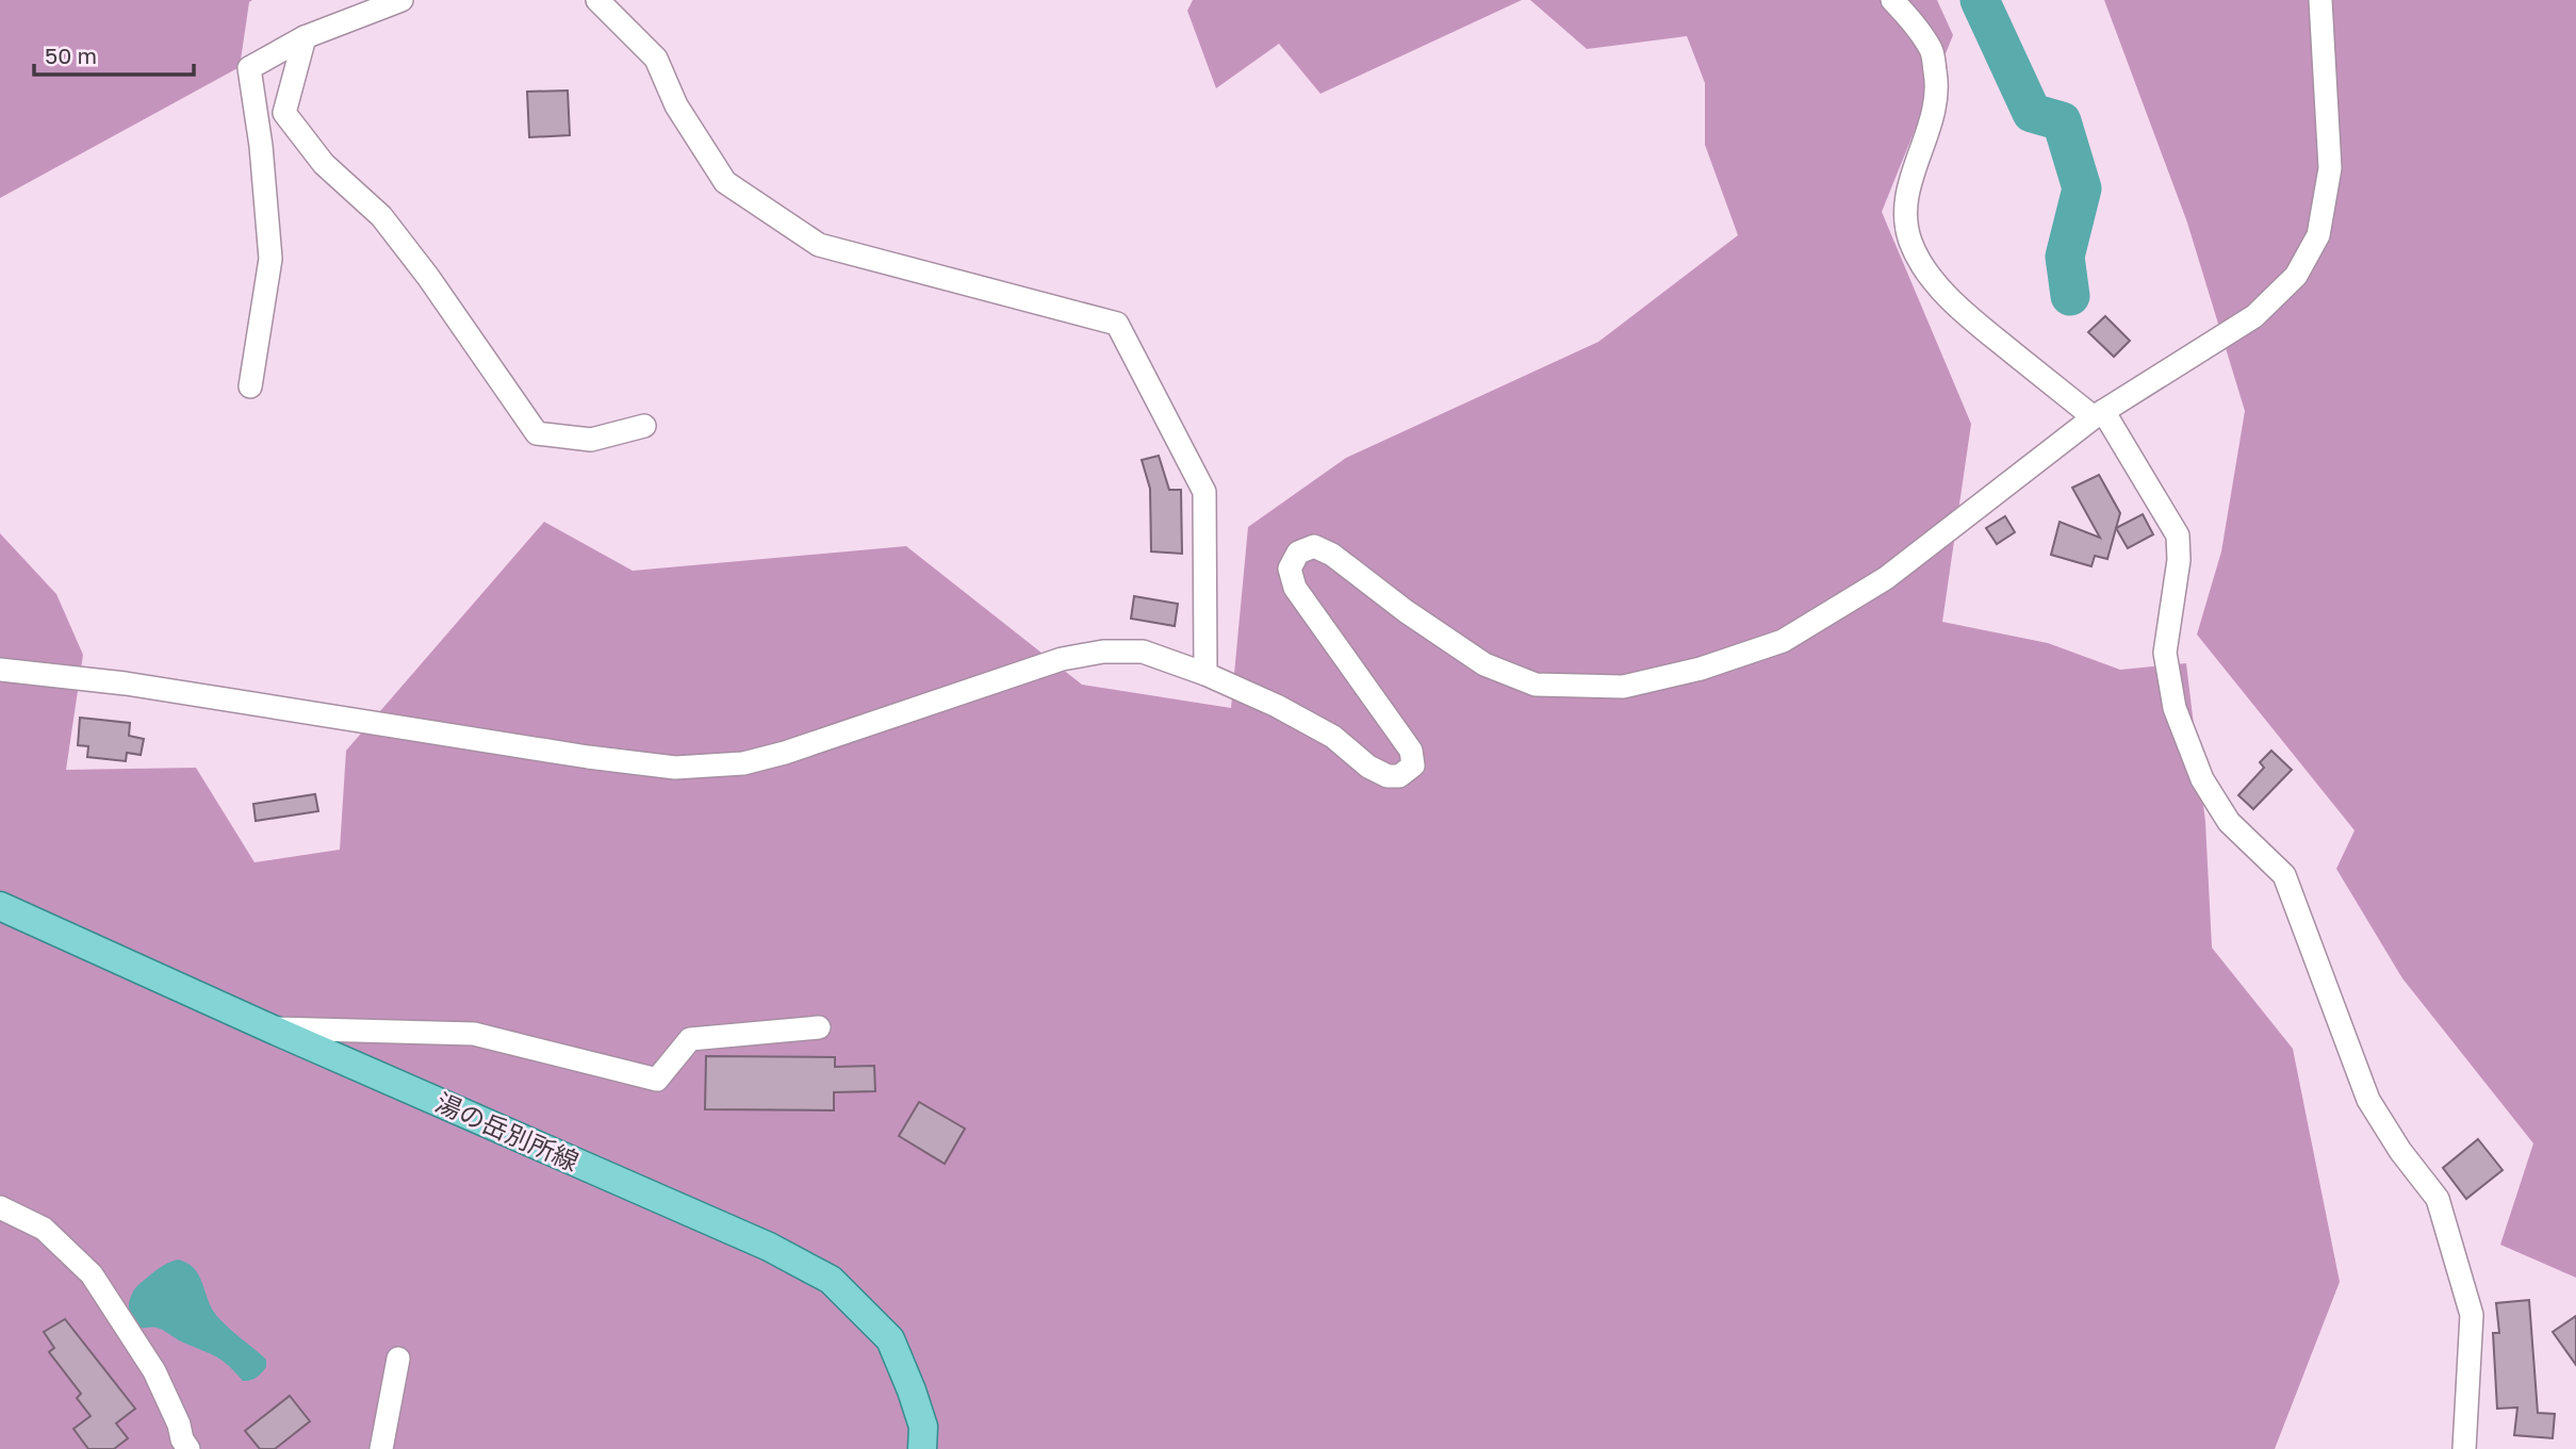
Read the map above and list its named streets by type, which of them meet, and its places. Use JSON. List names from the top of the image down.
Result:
{
  "streets": {
    "main road": ["湯の岳別所線"]
  },
  "scale_bar": "50 m"
}
